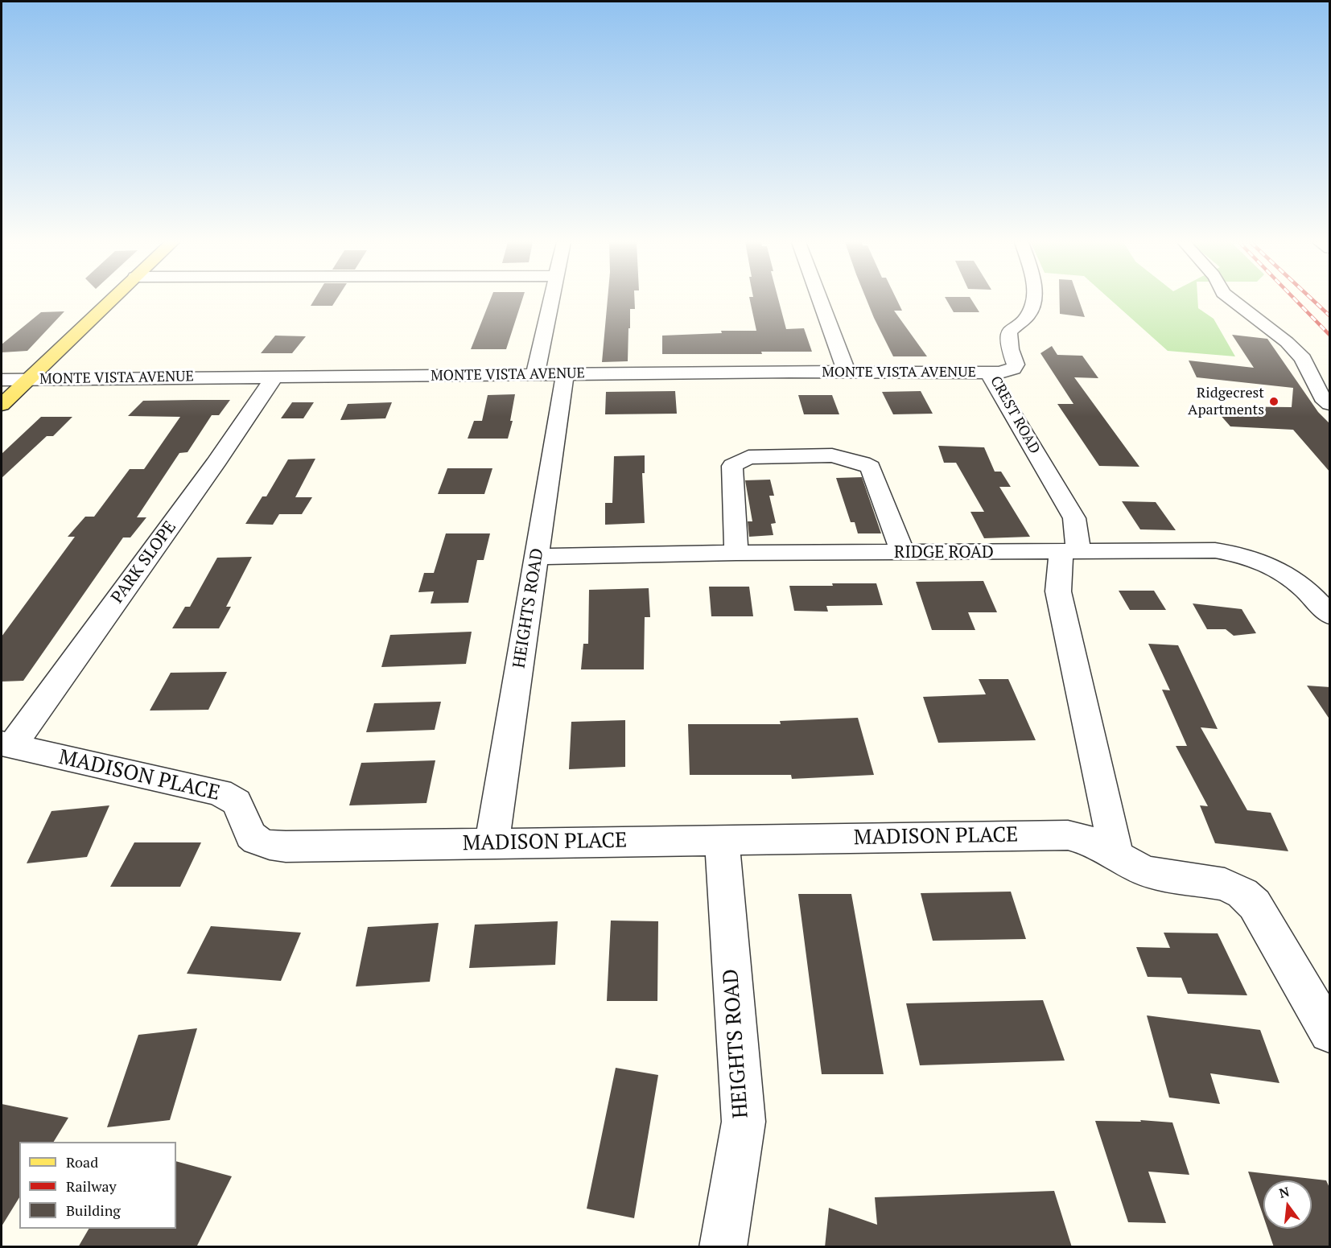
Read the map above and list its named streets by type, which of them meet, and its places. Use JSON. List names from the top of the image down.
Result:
{
  "streets": {
    "street": [
      "MONTE VISTA AVENUE",
      "CREST ROAD",
      "RIDGE ROAD",
      "PARK SLOPE",
      "HEIGHTS ROAD",
      "MADISON PLACE"
    ]
  },
  "crossings": [
    ["MONTE VISTA AVENUE", "CREST ROAD"],
    ["MONTE VISTA AVENUE", "PARK SLOPE"],
    ["MONTE VISTA AVENUE", "HEIGHTS ROAD"],
    ["CREST ROAD", "RIDGE ROAD"],
    ["CREST ROAD", "MADISON PLACE"],
    ["RIDGE ROAD", "HEIGHTS ROAD"],
    ["PARK SLOPE", "MADISON PLACE"],
    ["HEIGHTS ROAD", "MADISON PLACE"]
  ],
  "places": ["Ridgecrest Apartments"],
  "legend": ["Road", "Railway", "Building"],
  "north": "top"
}
